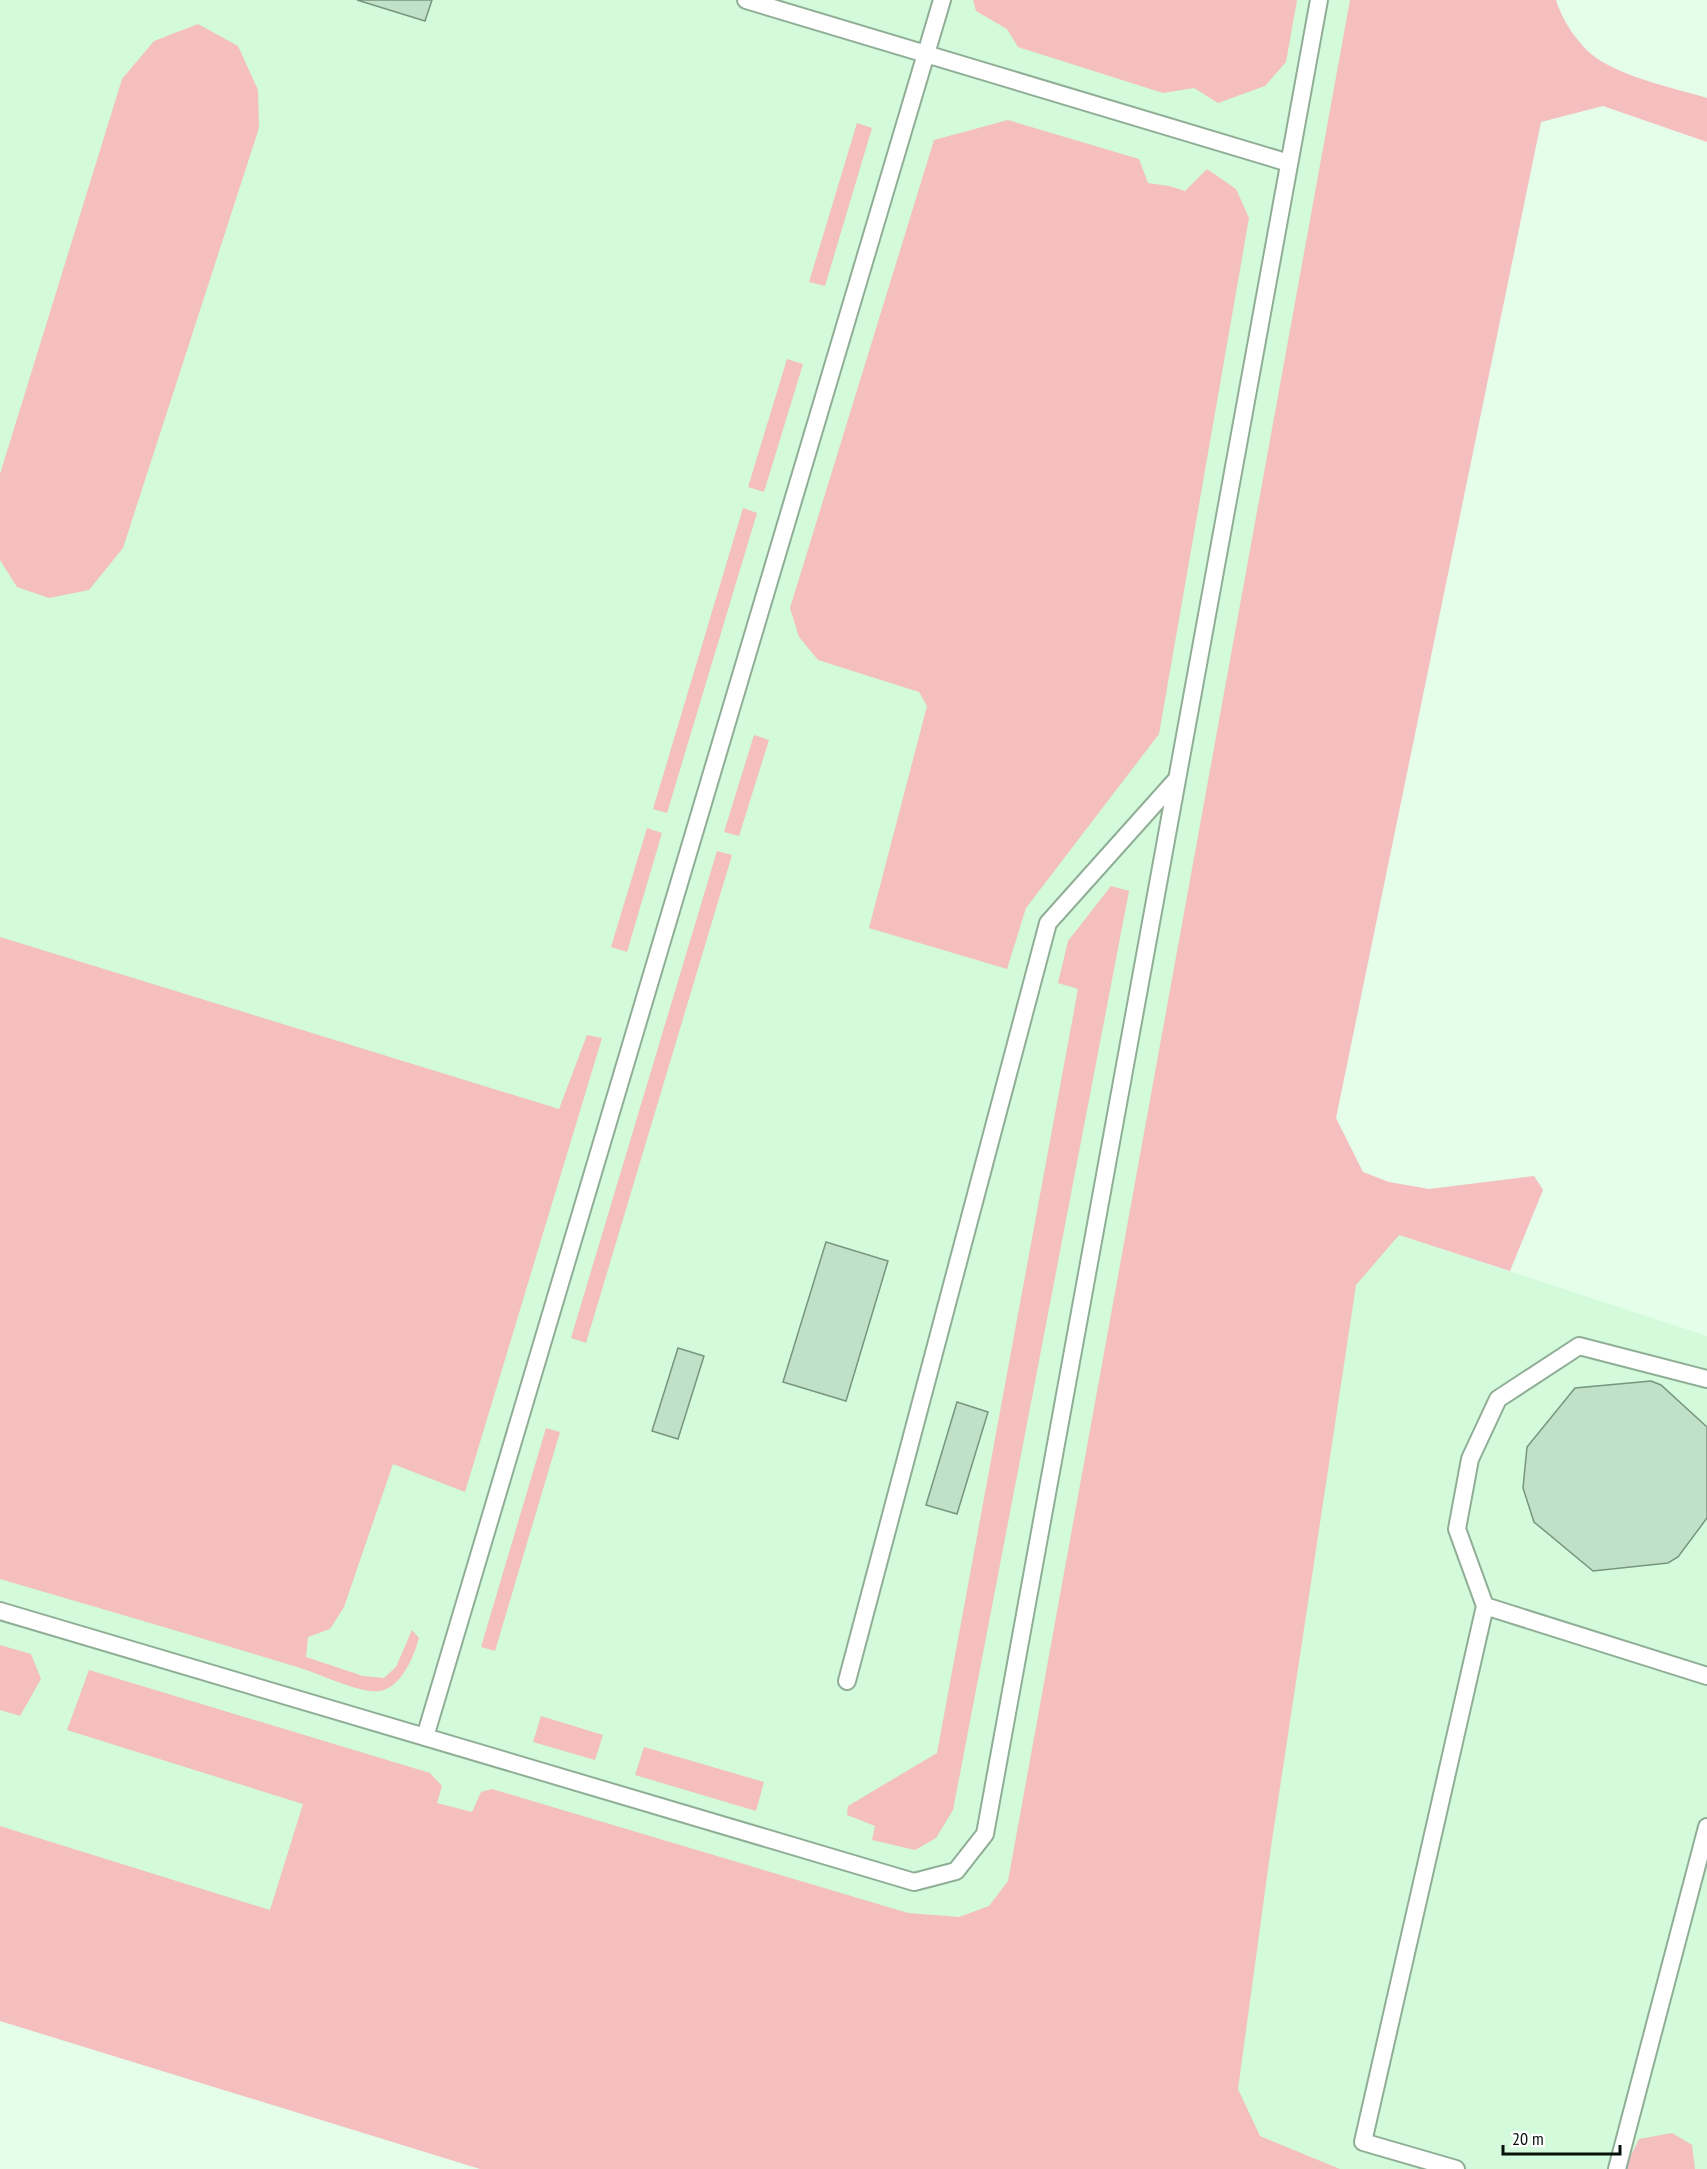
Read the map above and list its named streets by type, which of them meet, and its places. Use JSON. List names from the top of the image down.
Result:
{
  "scale_bar": "20 m"
}
